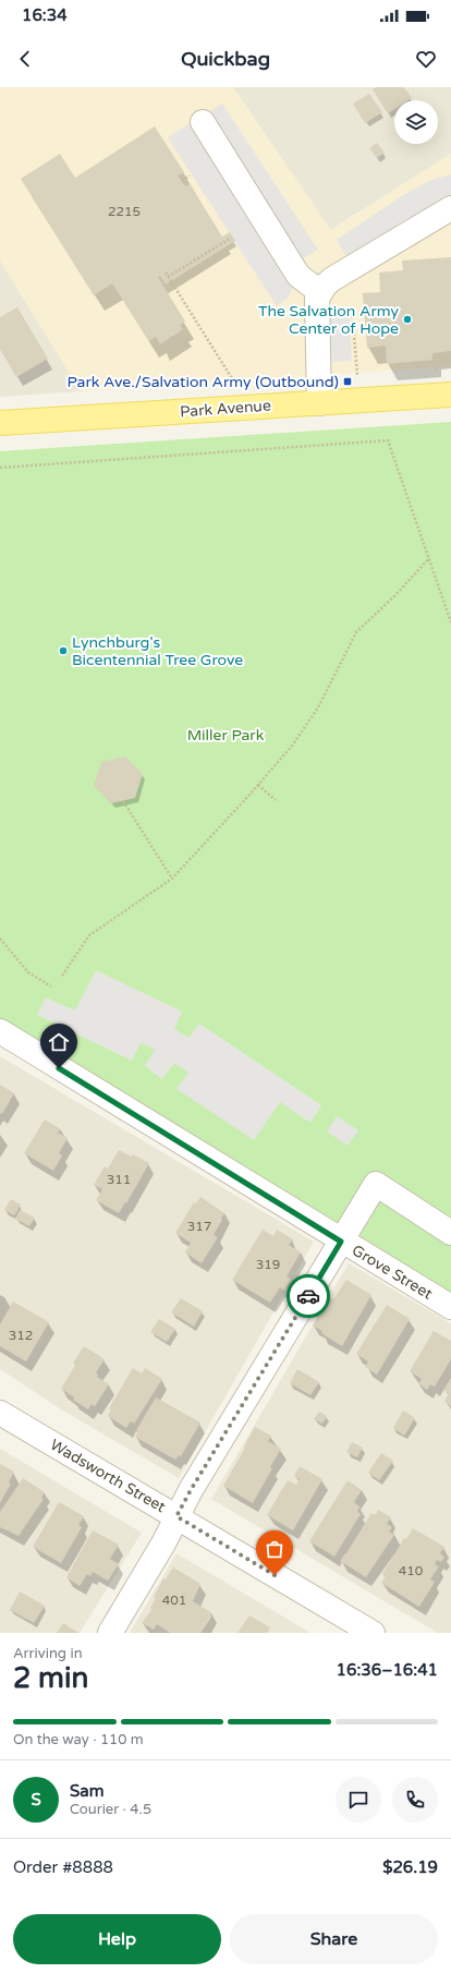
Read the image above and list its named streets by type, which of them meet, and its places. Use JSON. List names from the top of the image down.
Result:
{
  "streets": {
    "main road": ["Park Avenue"],
    "street": ["Grove Street", "Wadsworth Street"]
  },
  "parks": ["Miller Park"],
  "places": {
    "other": ["The Salvation Army Center of Hope", "Lynchburg's Bicentennial Tree Grove"],
    "transit": ["Park Ave./Salvation Army (Outbound)"]
  },
  "house_numbers": [
    "2215",
    "311",
    "317",
    "319",
    "312",
    "410",
    "401"
  ],
  "page": {
    "status": "16:34",
    "header": "Quickbag",
    "heading": ["2 min", "Arriving in", "16:36–16:41"],
    "panel": [
      "Sam",
      "Courier · 4.5",
      "Order #8888",
      "$26.19"
    ],
    "bar": "On the way · 110 m",
    "round": "S",
    "buttons": ["Help", "Share"]
  }
}
